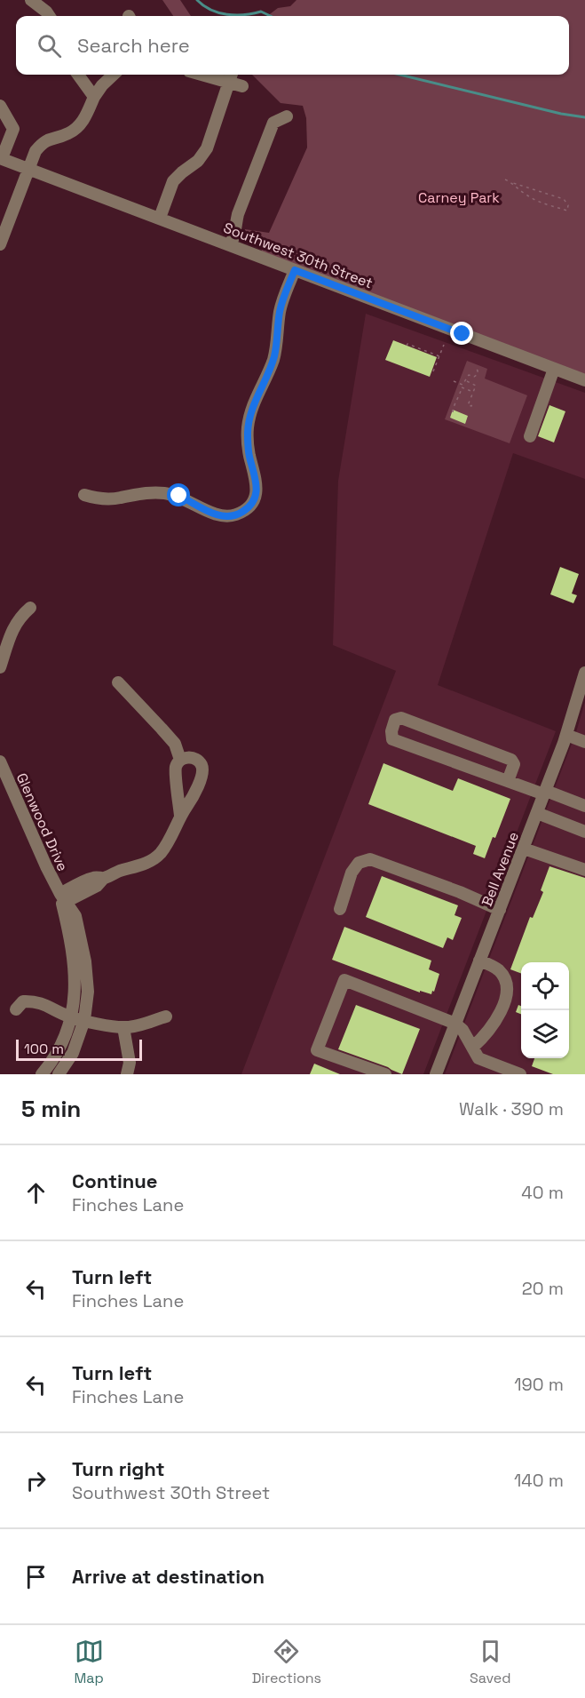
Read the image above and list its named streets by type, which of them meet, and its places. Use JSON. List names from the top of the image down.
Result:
{
  "streets": {
    "street": ["Southwest 30th Street", "Glenwood Drive", "Bell Avenue"]
  },
  "parks": ["Carney Park"],
  "scale_bar": "100 m",
  "page": {
    "search": "Search here",
    "scale": "100 m",
    "heading": ["5 min", "Walk · 390 m"],
    "list": [
      ["Continue", "Finches Lane", "40 m"],
      ["Turn left", "Finches Lane", "20 m"],
      ["Turn left", "Finches Lane", "190 m"],
      ["Turn right", "Southwest 30th Street", "140 m"],
      "Arrive at destination"
    ],
    "nav": ["Map", "Directions", "Saved"]
  }
}
